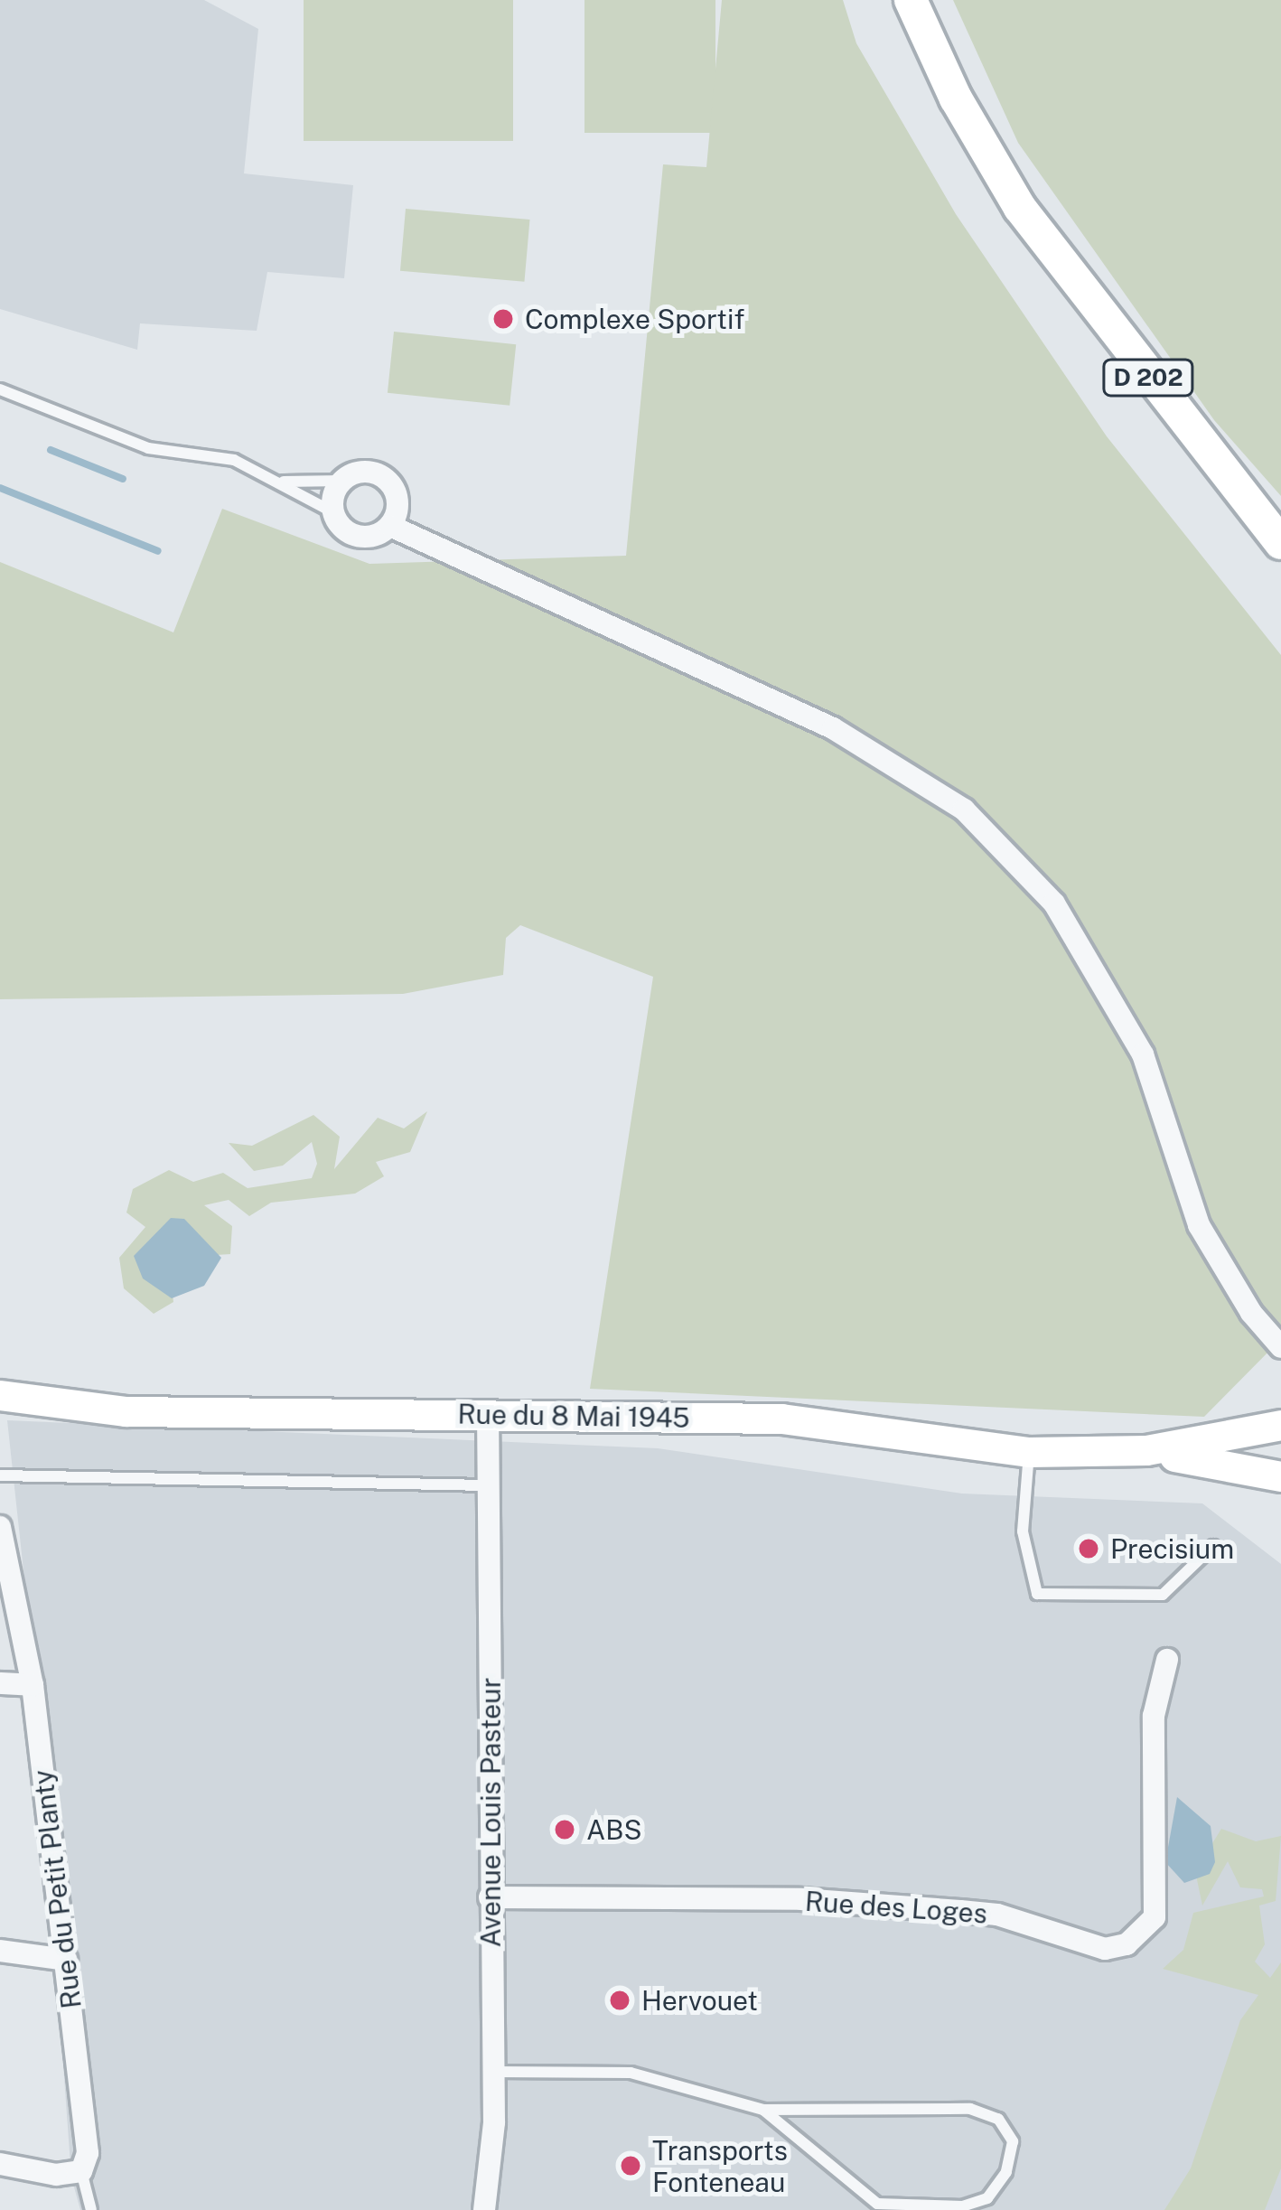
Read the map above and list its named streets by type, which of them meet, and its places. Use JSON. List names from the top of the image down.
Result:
{
  "streets": {
    "main road": ["D 202", "Rue du 8 Mai 1945"],
    "street": ["Avenue Louis Pasteur", "Rue du Petit Planty", "Rue des Loges"]
  },
  "crossings": [
    ["Rue du 8 Mai 1945", "Avenue Louis Pasteur"],
    ["Avenue Louis Pasteur", "Rue des Loges"]
  ],
  "places": [
    "Complexe Sportif",
    "Precisium",
    "ABS",
    "Hervouet",
    "Transports Fonteneau"
  ]
}
